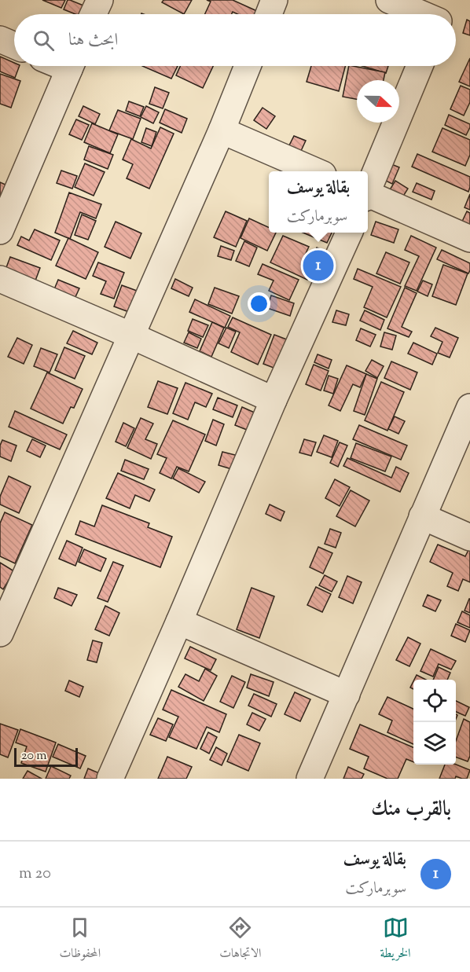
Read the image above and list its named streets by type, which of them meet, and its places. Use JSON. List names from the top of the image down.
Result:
{
  "scale_bar": "20 m",
  "north": "right",
  "page": {
    "search": "ابحث هنا",
    "popup": ["بقالة يوسف", "سوبرماركت"],
    "pins": "1",
    "scale": "20 m",
    "heading": "بالقرب منك",
    "list": [
      {
        "mark": "1",
        "name": "بقالة يوسف",
        "note": "سوبرماركت",
        "value": "20 m"
      }
    ],
    "nav": ["الخريطة", "الاتجاهات", "المحفوظات"]
  }
}
